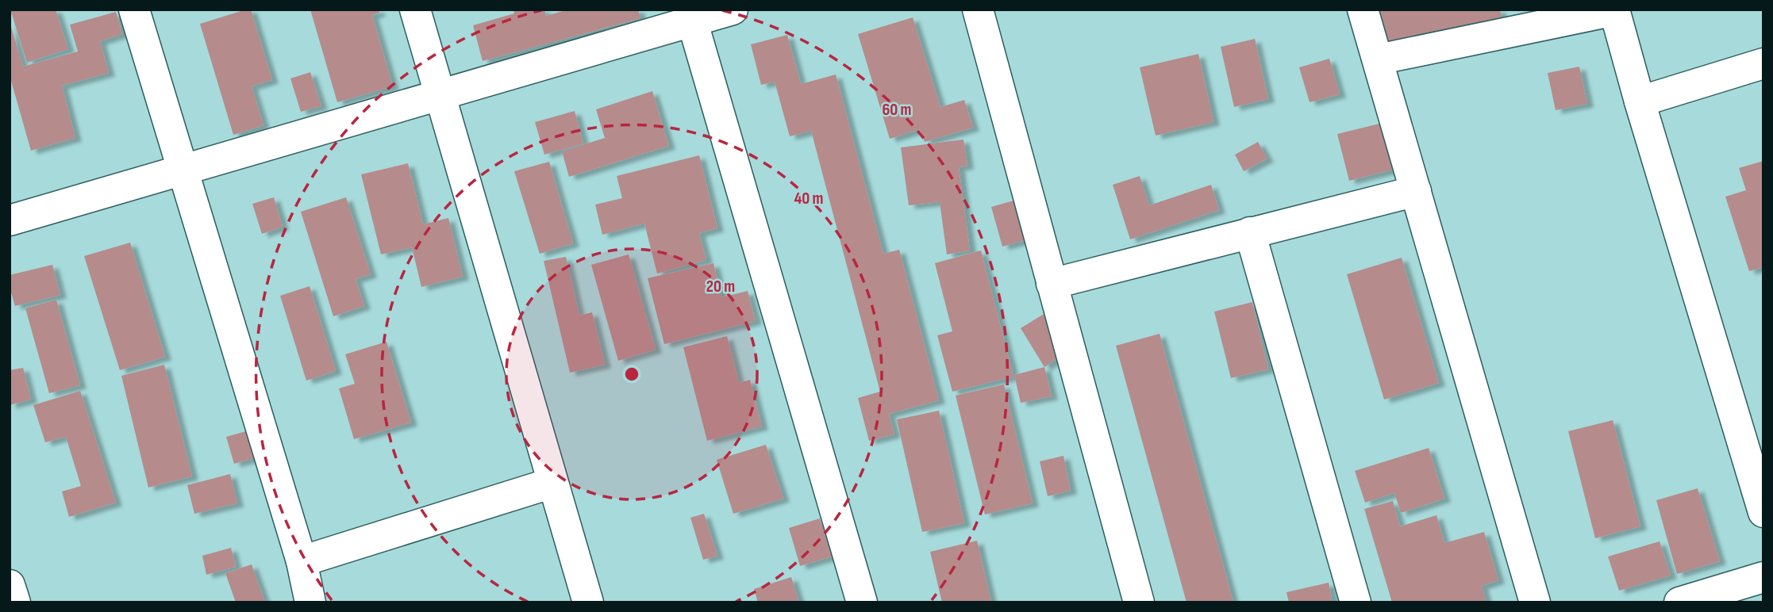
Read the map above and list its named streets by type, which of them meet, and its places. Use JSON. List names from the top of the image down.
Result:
{
  "rings": ["60 m", "40 m", "20 m"]
}
